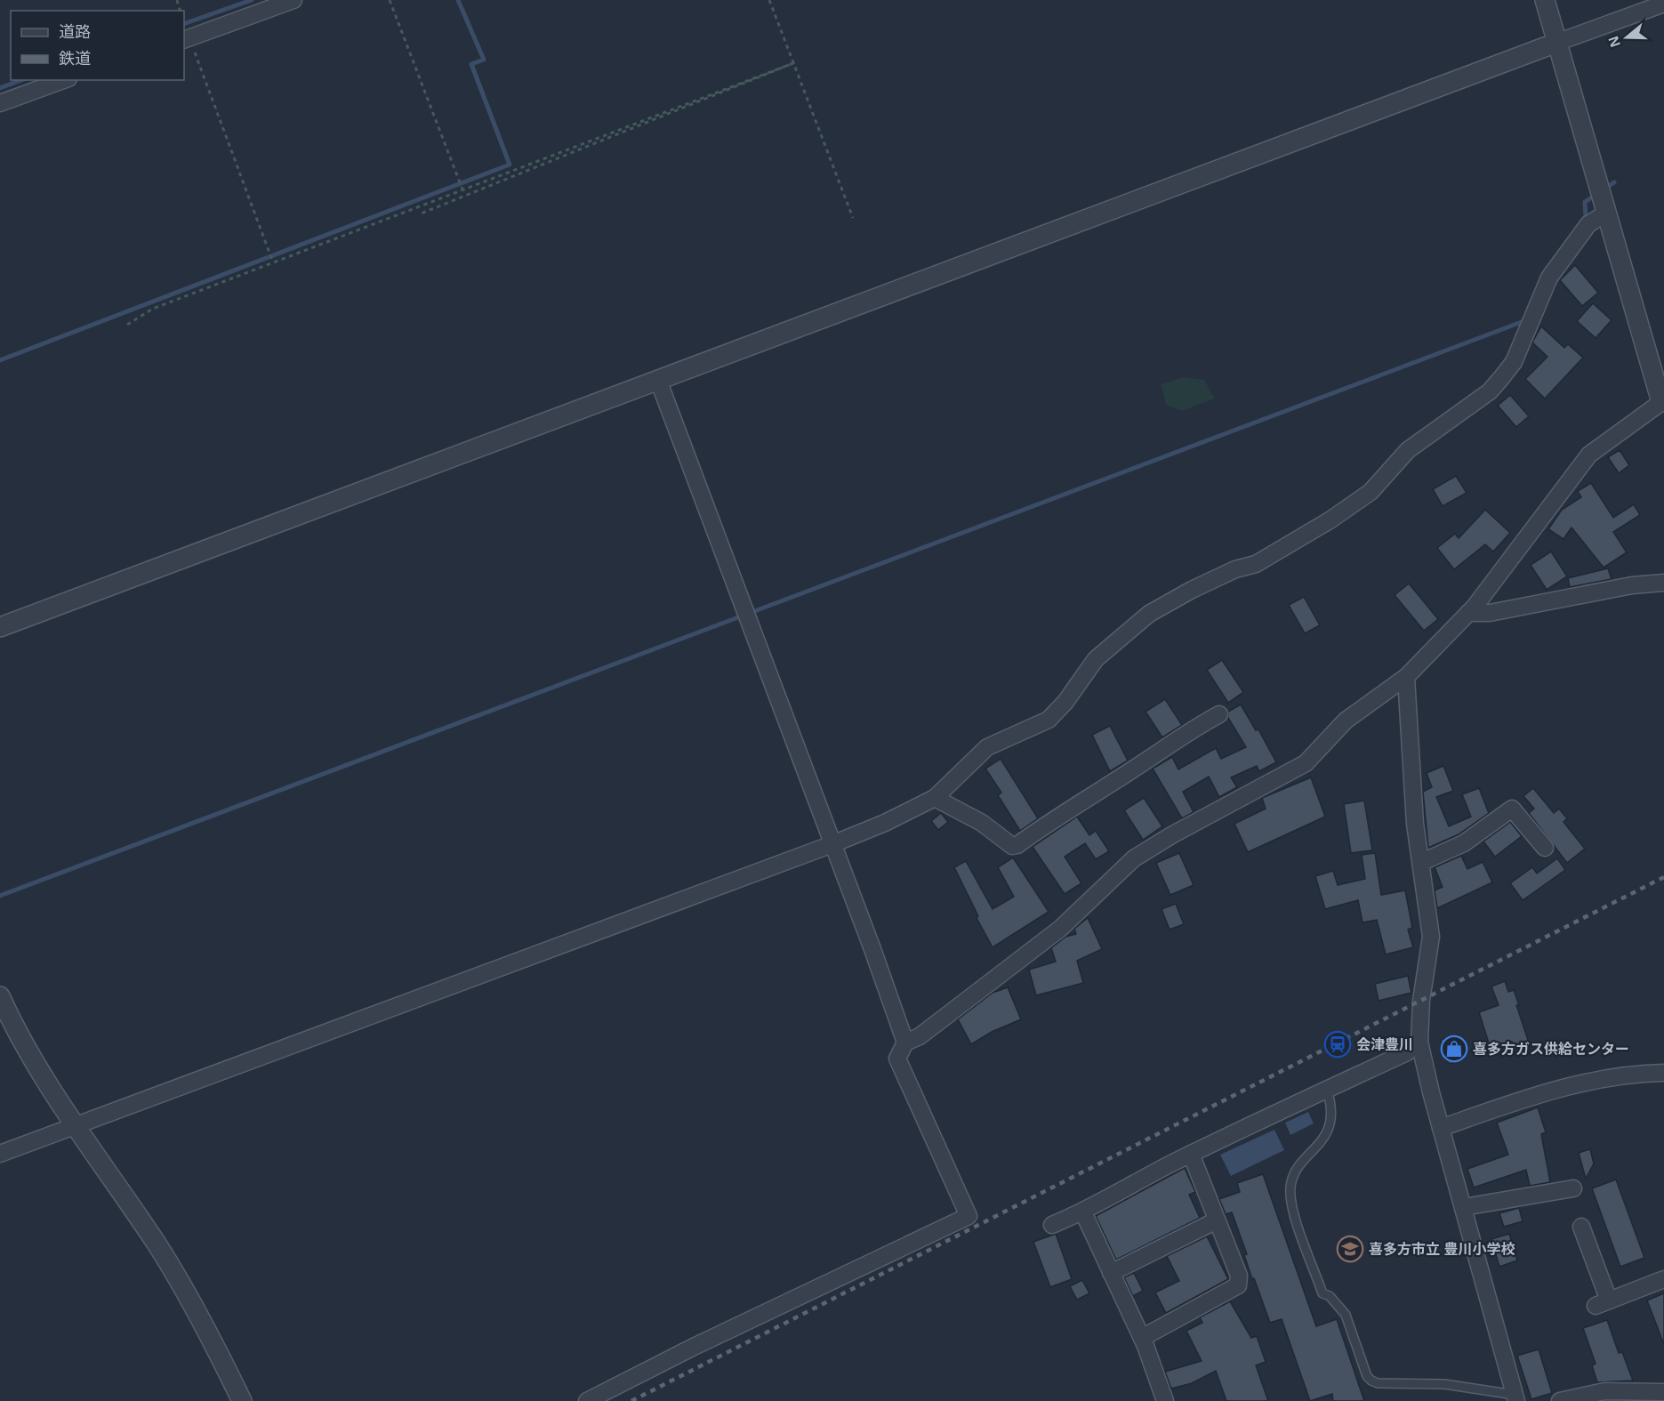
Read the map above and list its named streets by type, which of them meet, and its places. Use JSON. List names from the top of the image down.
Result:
{
  "places": {
    "station": ["会津豊川"],
    "shop": ["喜多方ガス供給センター"],
    "school or university": ["喜多方市立 豊川小学校"]
  },
  "legend": ["道路", "鉄道"],
  "north": "left"
}
